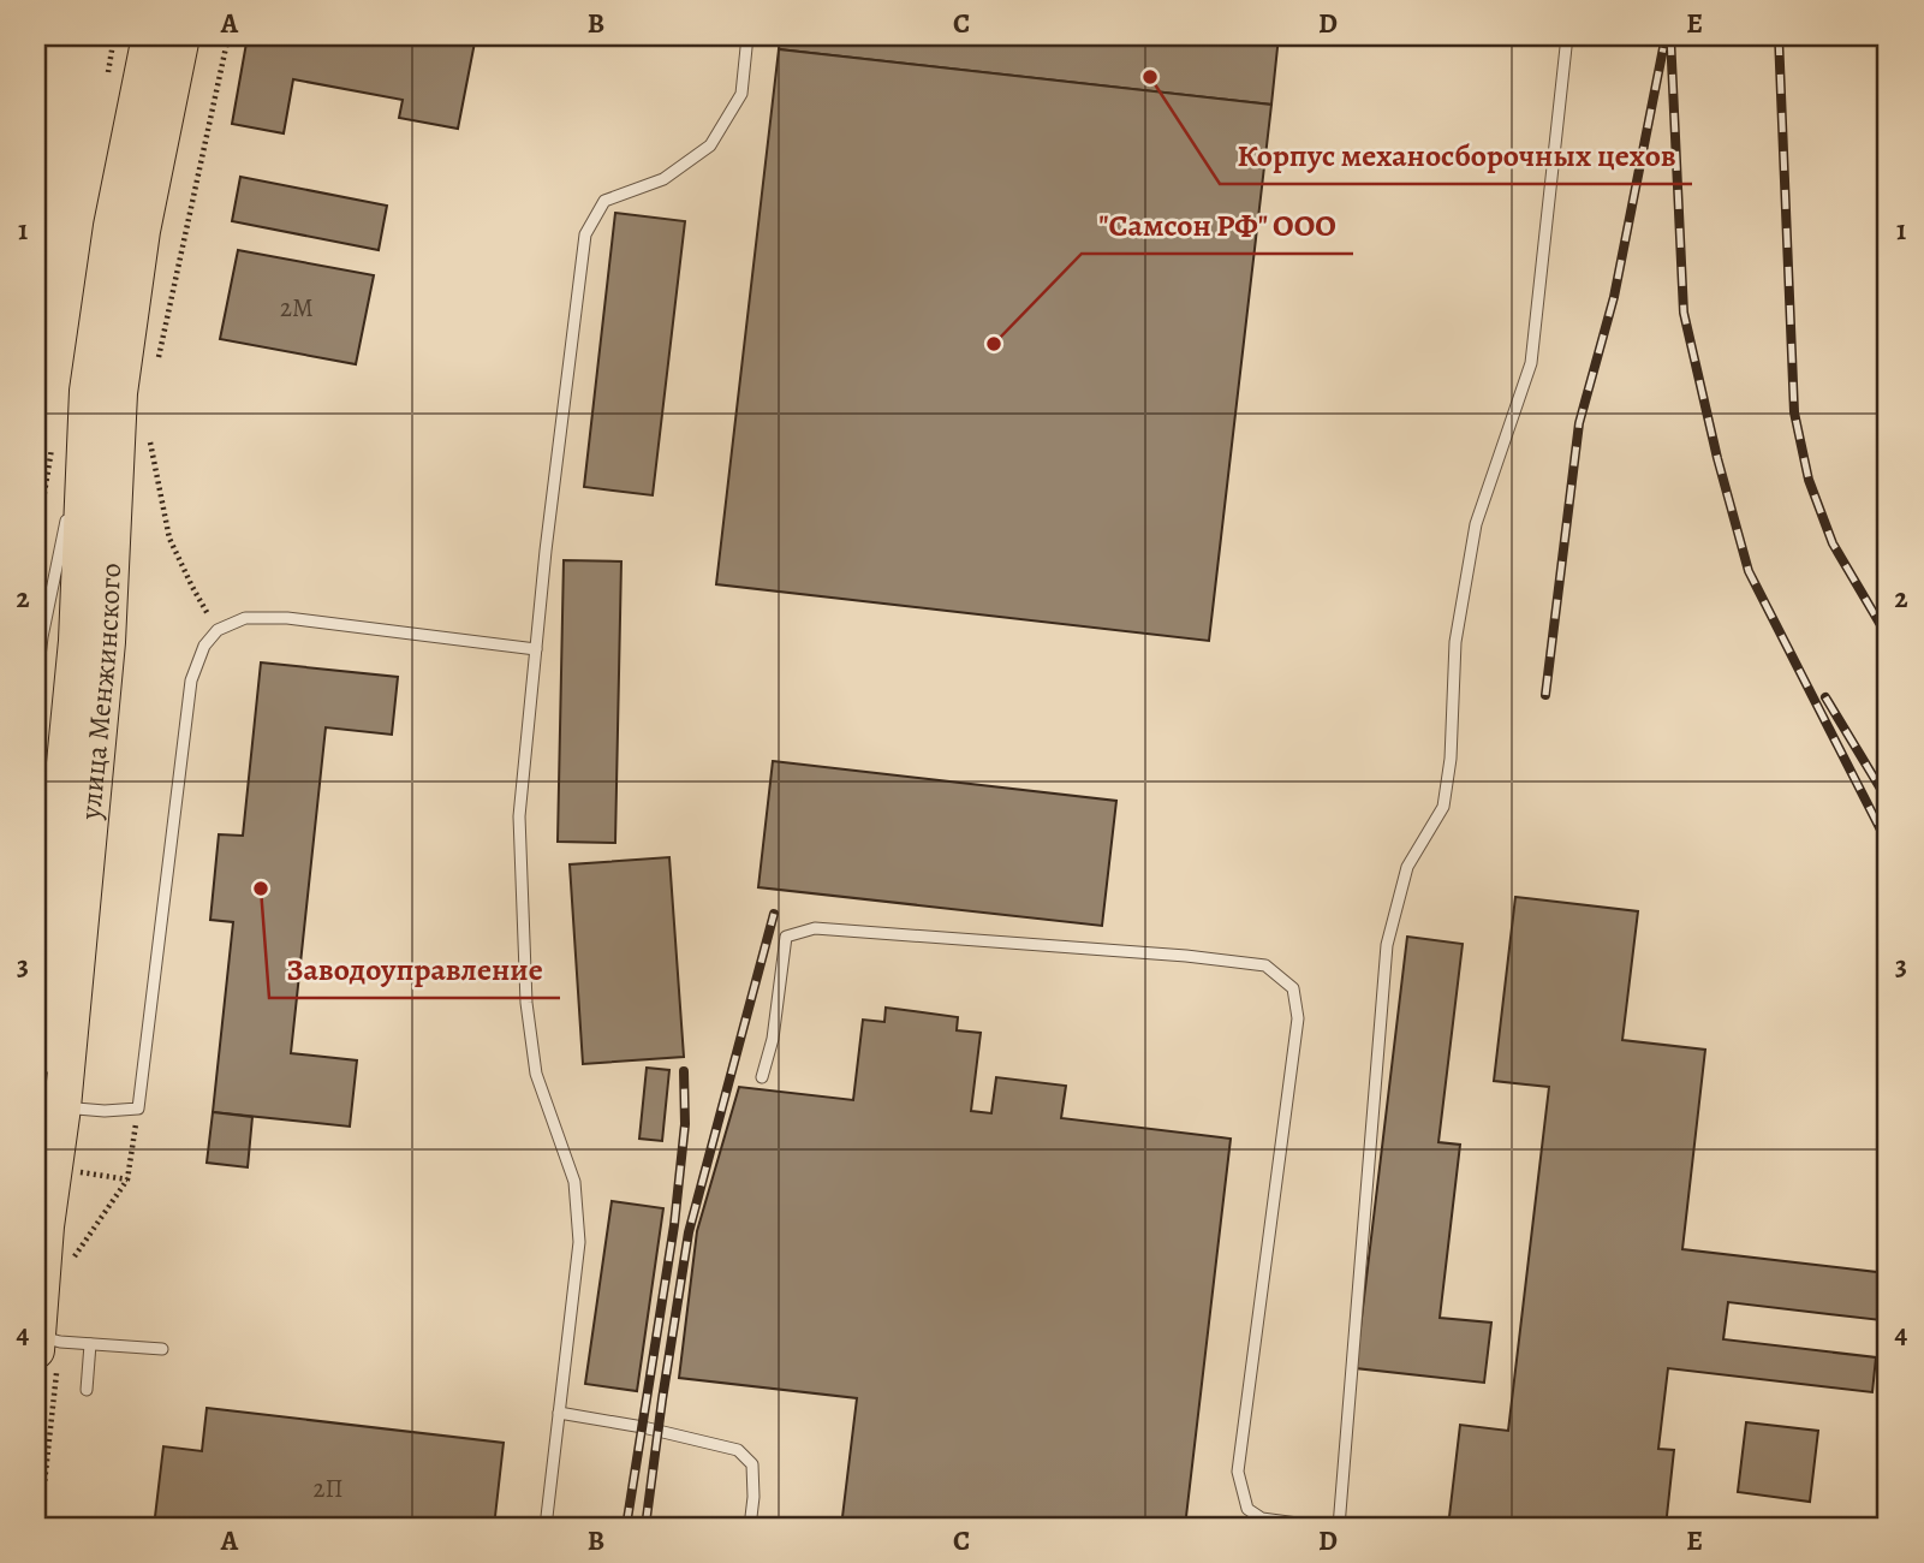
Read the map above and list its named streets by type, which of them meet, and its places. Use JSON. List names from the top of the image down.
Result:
{
  "streets": {
    "main road": ["улица Менжинского"]
  },
  "places": ["Корпус механосборочных цехов", "\"Самсон РФ\" ООО", "Заводоуправление"],
  "house_numbers": ["2М", "2П"],
  "grid": {
    "columns": [
      "A",
      "B",
      "C",
      "D",
      "E"
    ],
    "rows": [
      "1",
      "2",
      "3",
      "4"
    ]
  }
}
